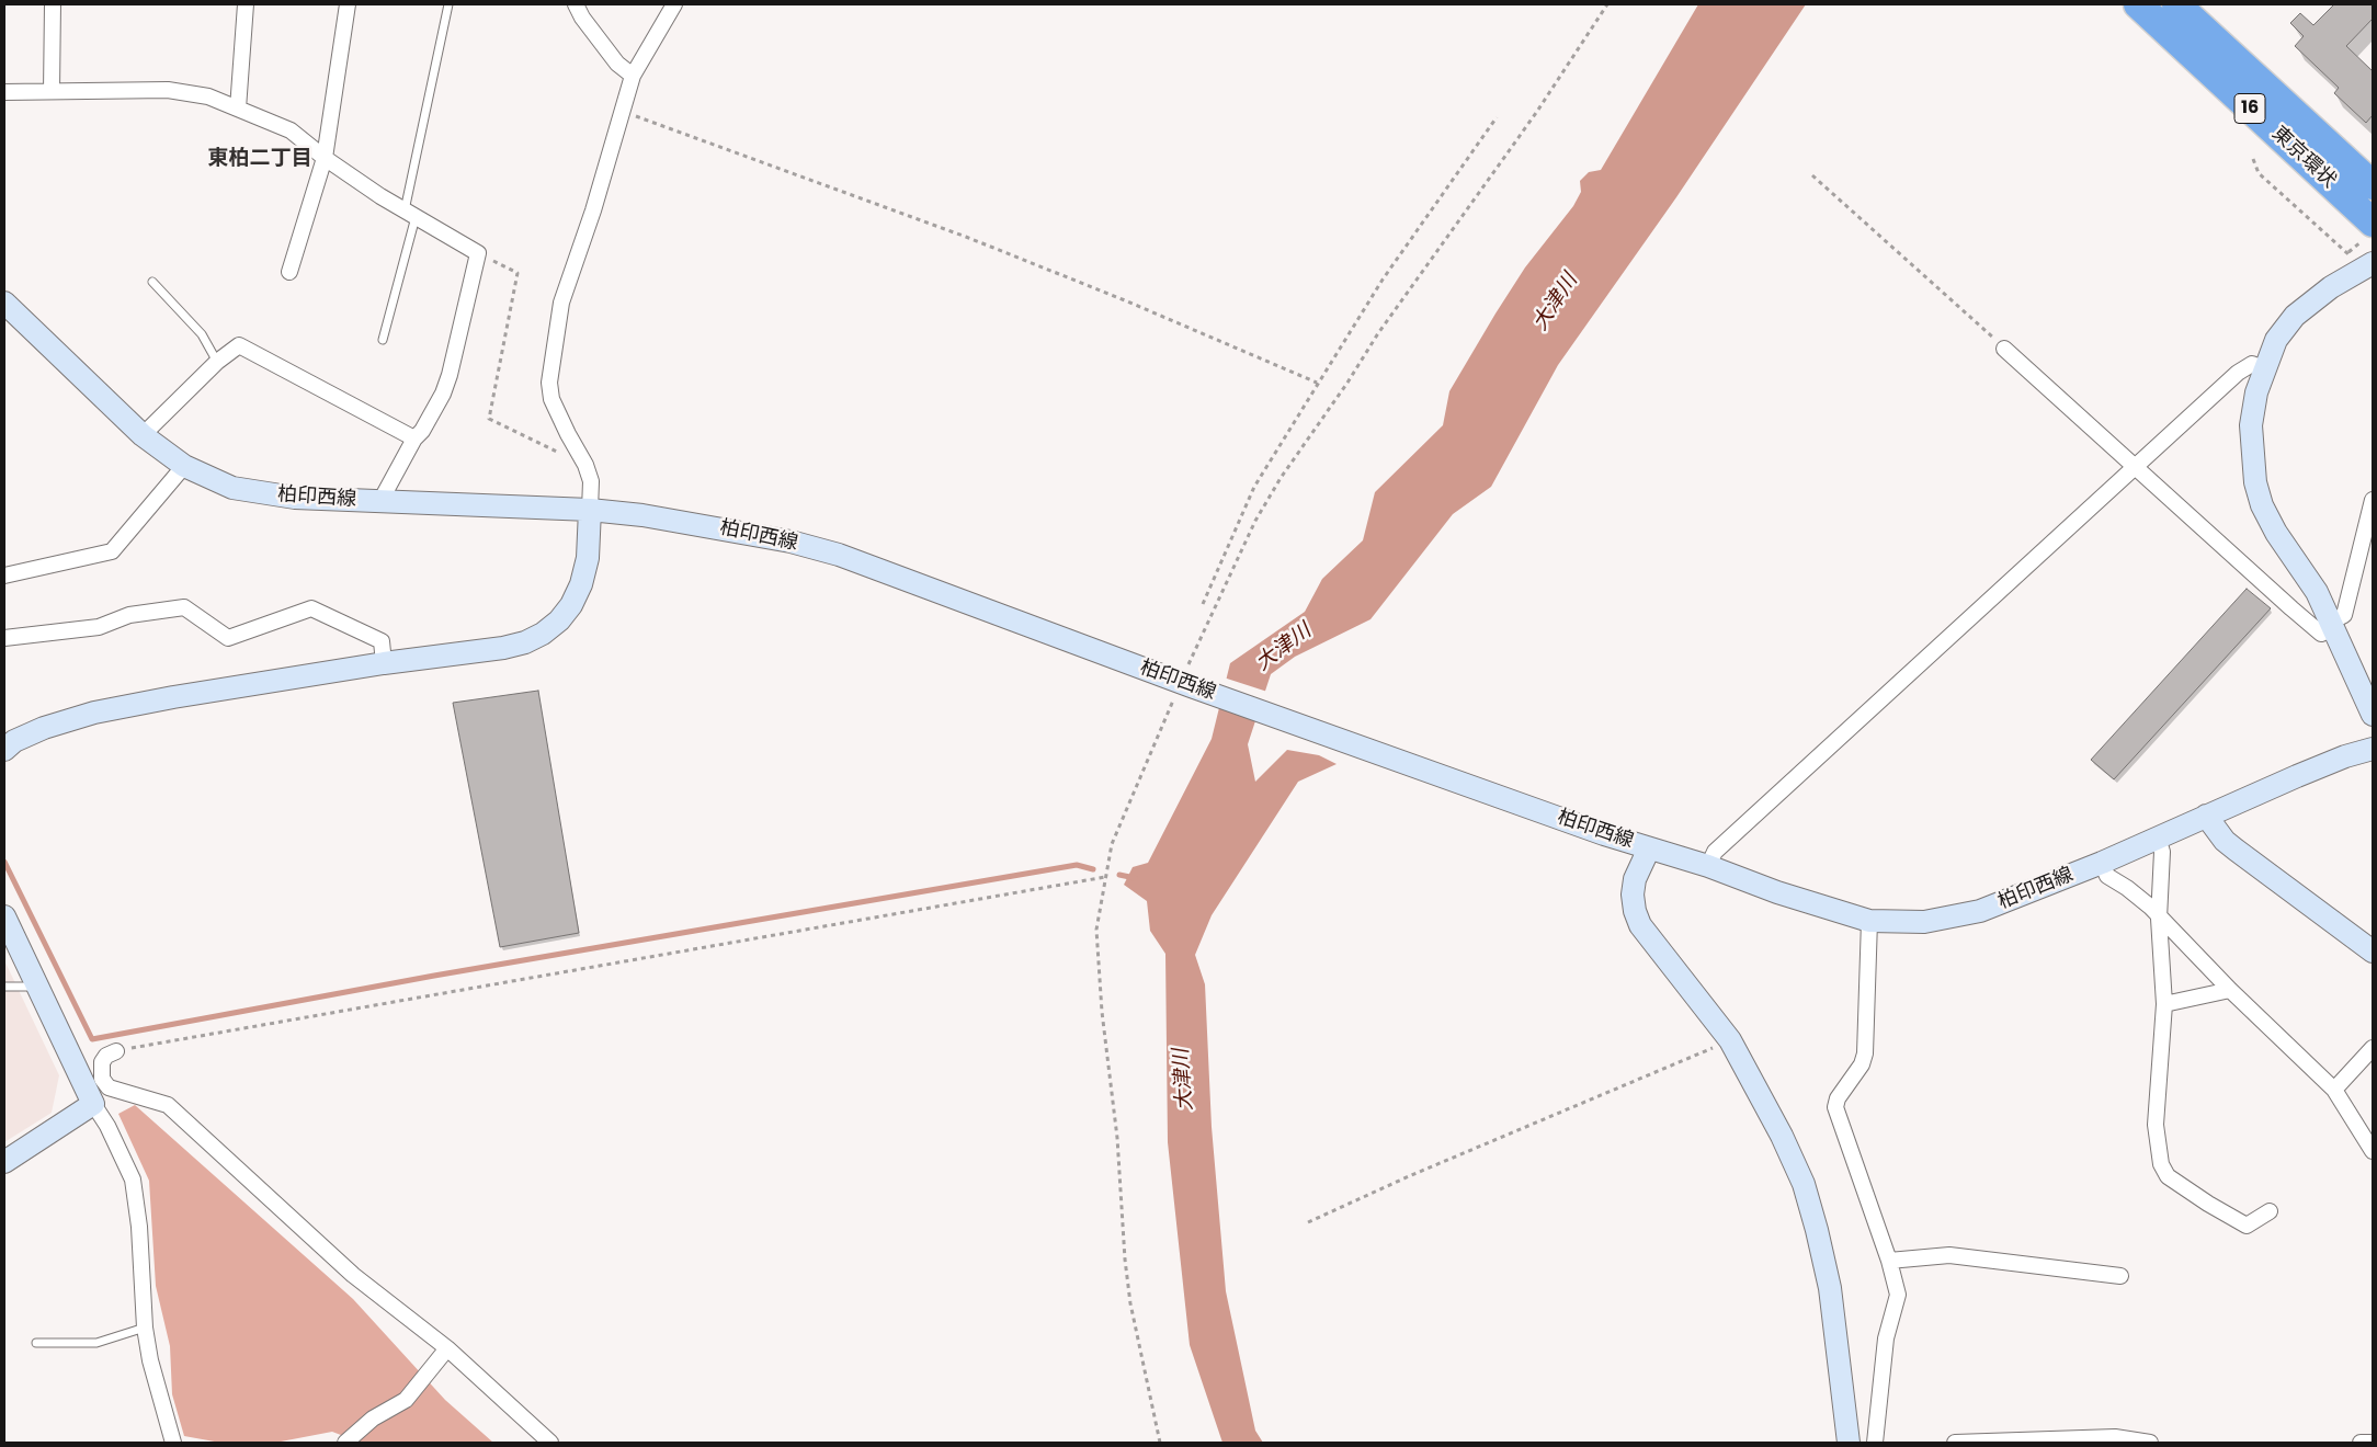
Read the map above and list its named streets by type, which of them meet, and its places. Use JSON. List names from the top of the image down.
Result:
{
  "streets": {
    "highway": ["16", "東京環状"],
    "main road": ["柏印西線"]
  },
  "districts": ["東柏二丁目"],
  "water": ["大津川"]
}
